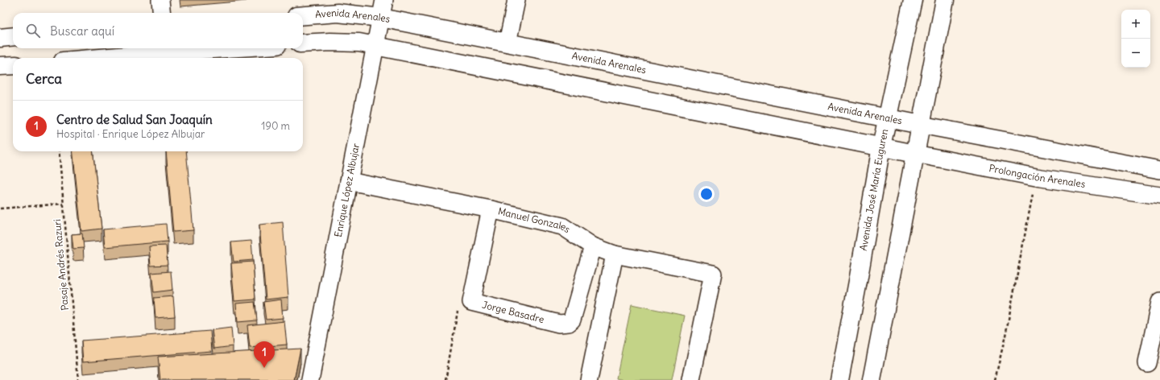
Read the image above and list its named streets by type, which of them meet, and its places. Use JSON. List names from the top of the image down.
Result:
{
  "streets": {
    "street": [
      "Avenida Arenales",
      "Prolongación Arenales",
      "Avenida José María Euguren",
      "Enrique López Albujar",
      "Manuel Gonzales",
      "Jorge Basadre"
    ],
    "path": ["Pasaje Andrés Razuri"]
  },
  "crossings": [
    ["Avenida Arenales", "Avenida José María Euguren"],
    ["Avenida Arenales", "Enrique López Albujar"],
    ["Enrique López Albujar", "Manuel Gonzales"],
    ["Manuel Gonzales", "Jorge Basadre"]
  ],
  "page": {
    "map_buttons": ["+", "−"],
    "search": "Buscar aquí",
    "heading": "Cerca",
    "list": [
      {
        "mark": "1",
        "name": "Centro de Salud San Joaquín",
        "note": "Hospital · Enrique López Albujar",
        "value": "190 m"
      }
    ],
    "pins": "1"
  }
}
